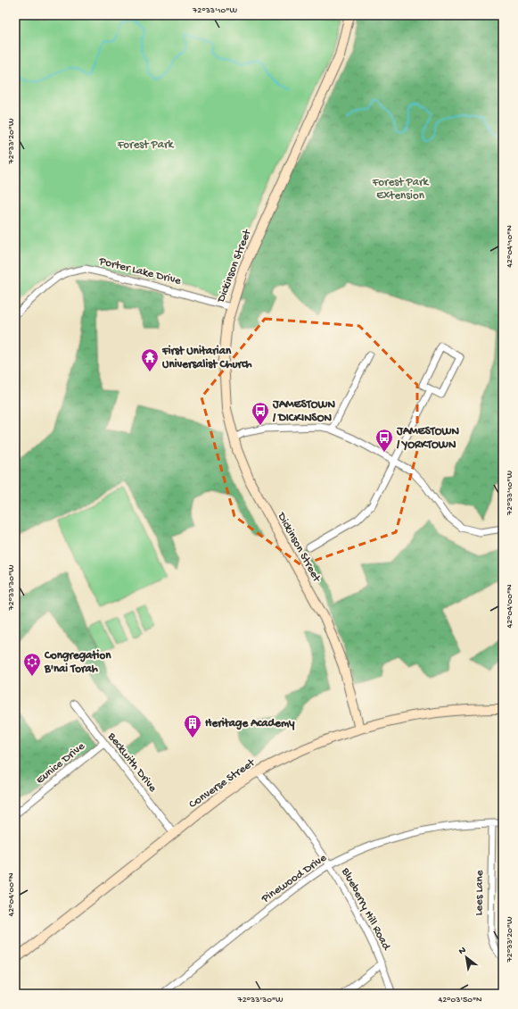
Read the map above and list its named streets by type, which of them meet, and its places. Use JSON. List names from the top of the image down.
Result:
{
  "streets": {
    "main road": ["Dickinson Street", "Converse Street"],
    "street": [
      "Porter Lake Drive",
      "Beckwith Drive",
      "Eunice Drive",
      "Pinewood Drive",
      "Lees Lane",
      "Blueberry Hill Road"
    ]
  },
  "crossings": [
    ["Dickinson Street", "Porter Lake Drive"],
    ["Dickinson Street", "Converse Street"],
    ["Beckwith Drive", "Eunice Drive"],
    ["Beckwith Drive", "Converse Street"],
    ["Converse Street", "Blueberry Hill Road"],
    ["Pinewood Drive", "Lees Lane"],
    ["Pinewood Drive", "Blueberry Hill Road"]
  ],
  "parks": ["Forest Park", "Forest Park Extension"],
  "places": {
    "temple": ["First Unitarian Universalist Church"],
    "bus stop": ["JAMESTOWN / DICKINSON", "JAMESTOWN / YORKTOWN"],
    "synagogue": ["Congregation B'nai Torah"],
    "building": ["Heritage Academy"]
  },
  "north": "top left",
  "coordinates": [
    "72°33'10\"W",
    "72°33'20\"W",
    "42°04'10\"N",
    "72°33'30\"W",
    "42°04'00\"N",
    "42°03'50\"N"
  ]
}
